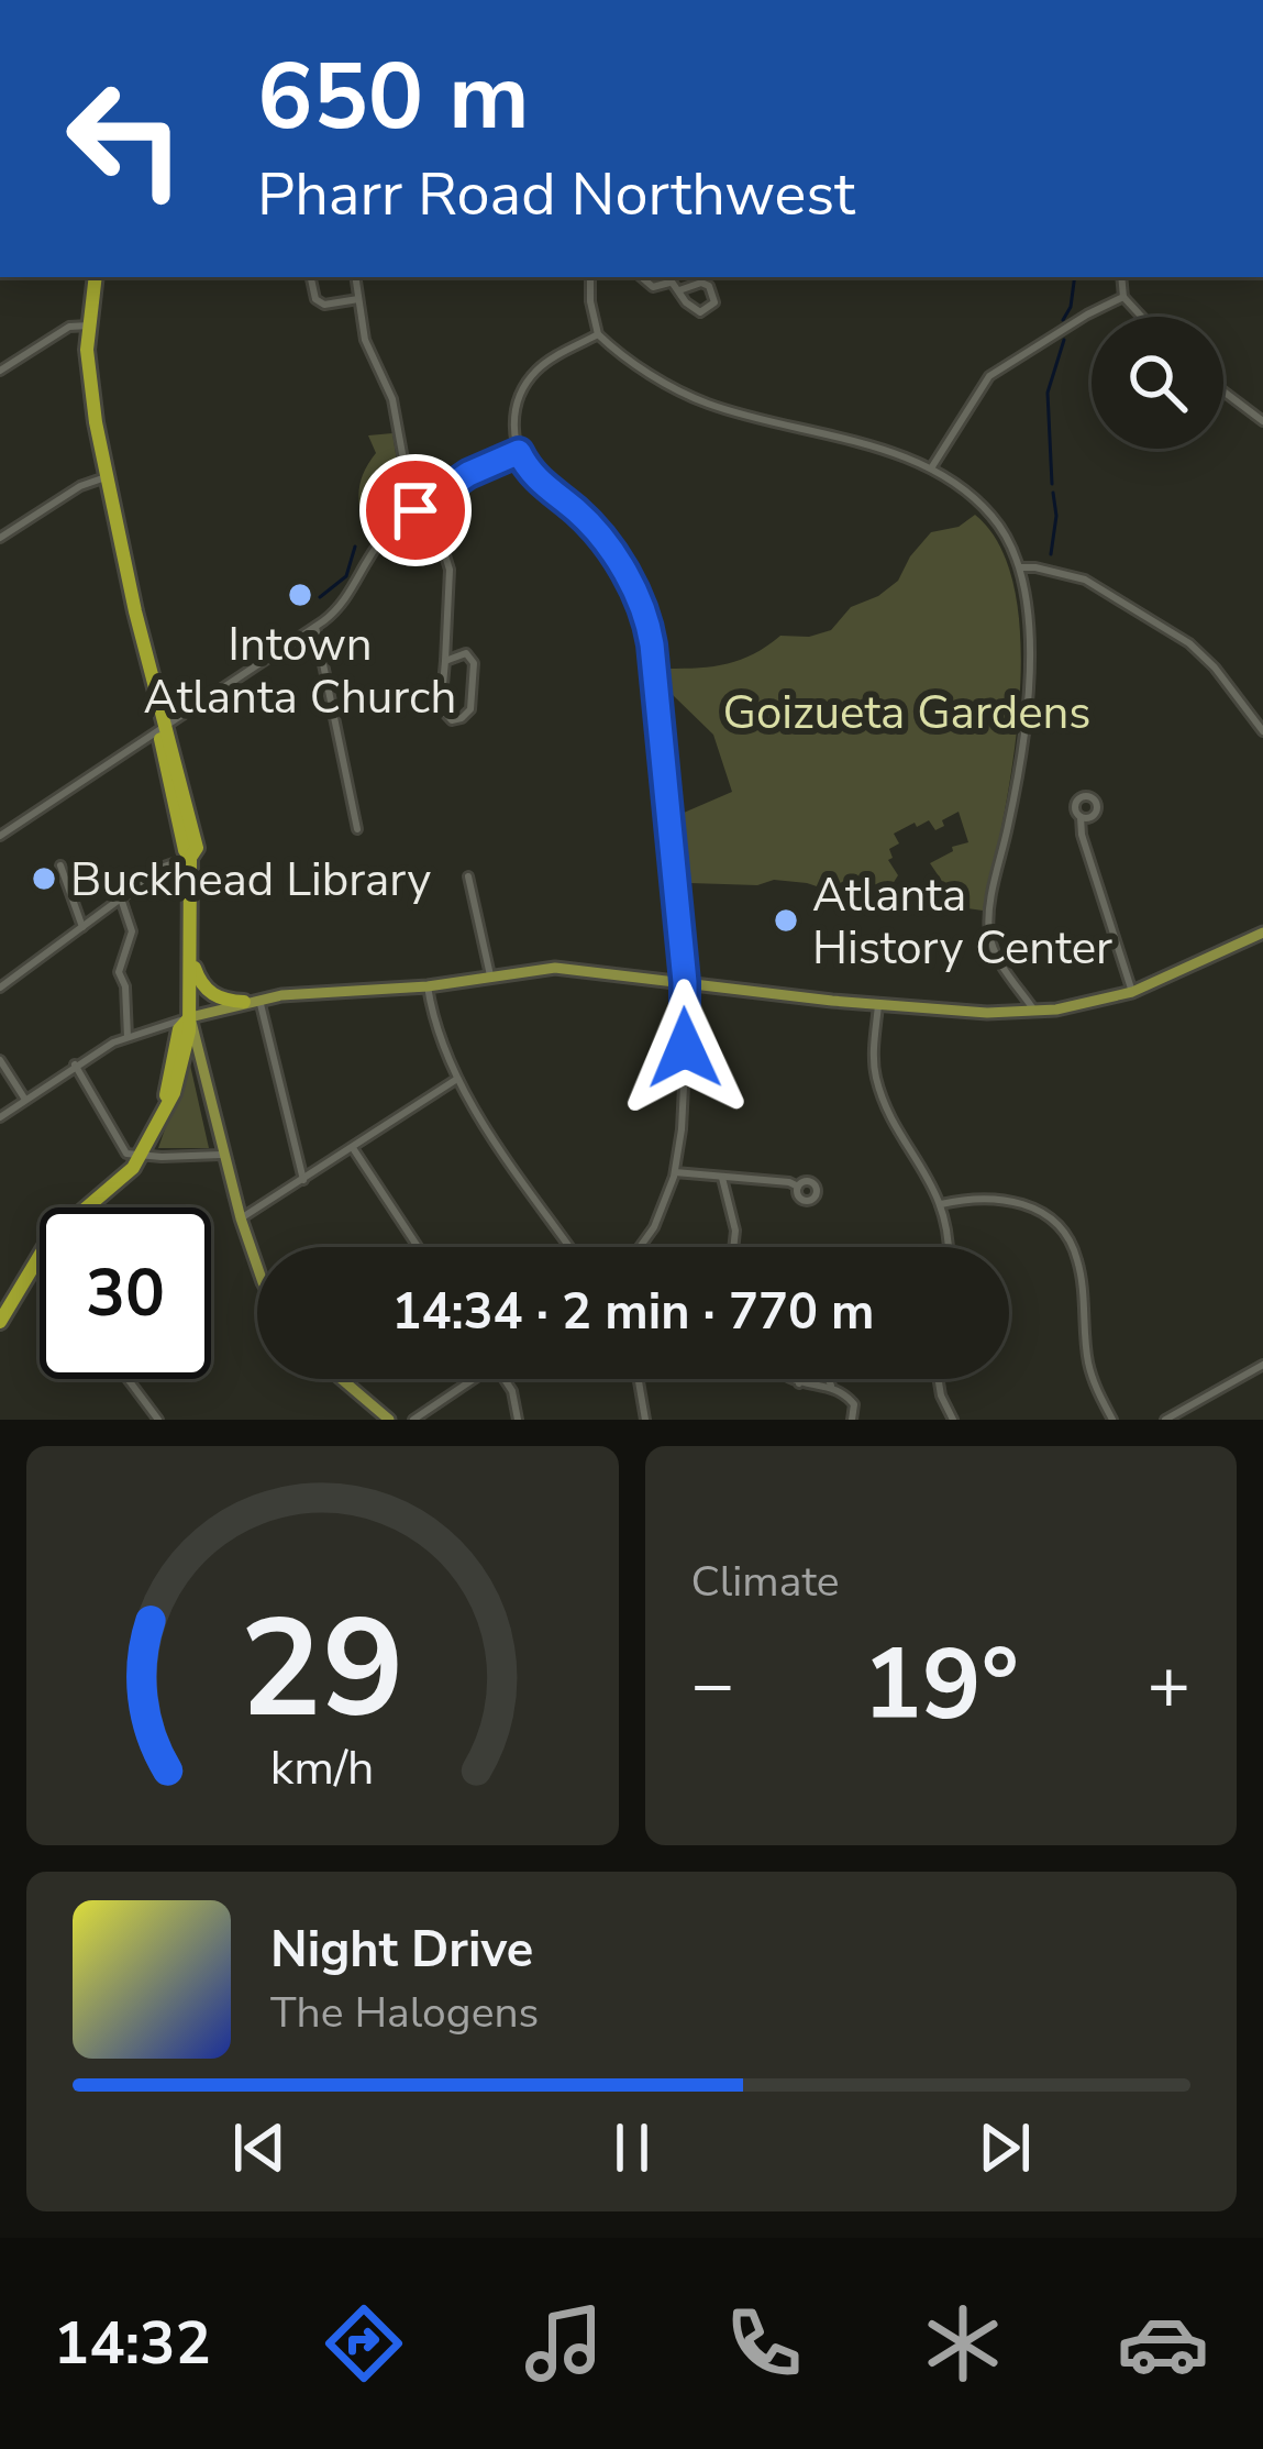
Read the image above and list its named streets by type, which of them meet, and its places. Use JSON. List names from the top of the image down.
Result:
{
  "parks": ["Goizueta Gardens"],
  "places": ["Intown Atlanta Church", "Buckhead Library", "Atlanta History Center"],
  "page": {
    "turn": ["650 m", "Pharr Road Northwest"],
    "limit": "30",
    "trip": "14:34 · 2 min · 770 m",
    "tile": "Climate",
    "heat": ["−", "19°", "+"],
    "song": ["Night Drive", "The Halogens"],
    "tabs": "14:32",
    "gauge": ["29", "km/h"]
  }
}
